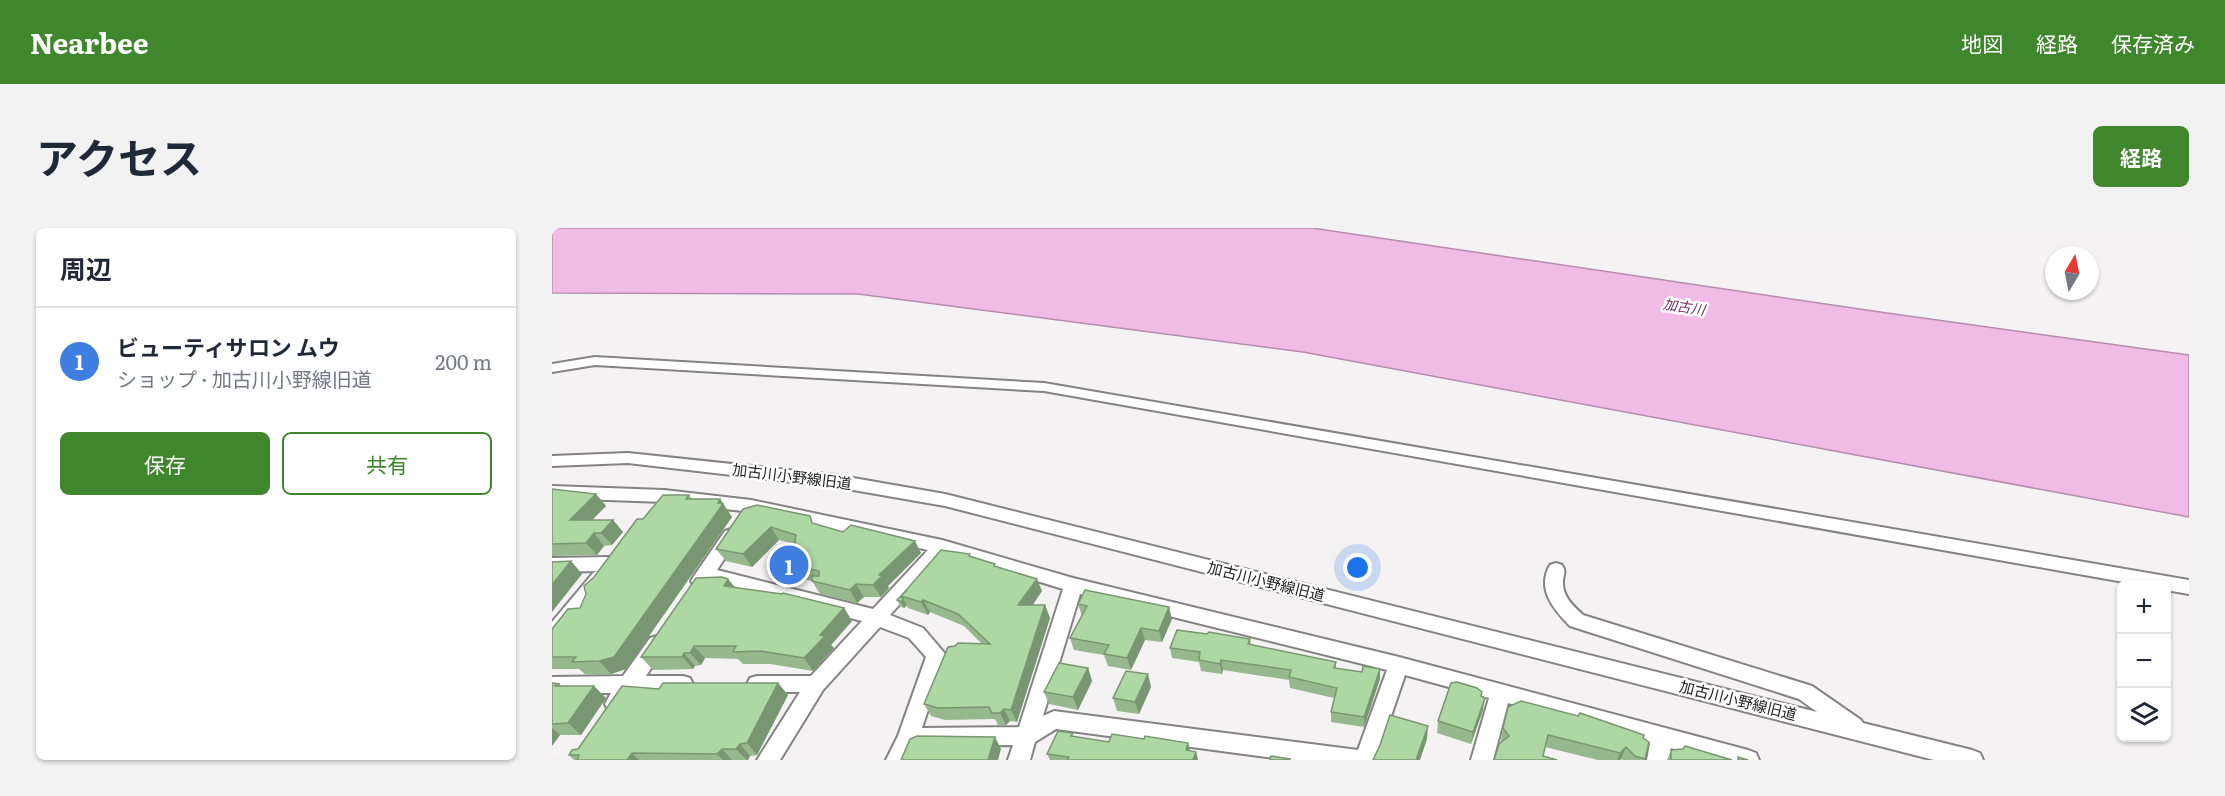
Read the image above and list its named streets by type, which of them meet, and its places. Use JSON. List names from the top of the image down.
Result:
{
  "streets": {
    "street": ["加古川小野線旧道"]
  },
  "water": ["加古川"],
  "north": "top",
  "page": {
    "header": "Nearbee",
    "nav": ["地図", "経路", "保存済み"],
    "title": "アクセス",
    "buttons": [
      "経路",
      ["保存", "共有"]
    ],
    "heading": "周辺",
    "list": [
      {
        "mark": "1",
        "name": "ビューティサロン ムウ",
        "note": "ショップ · 加古川小野線旧道",
        "value": "200 m"
      }
    ],
    "pins": "1",
    "map_buttons": ["+", "−"]
  }
}
